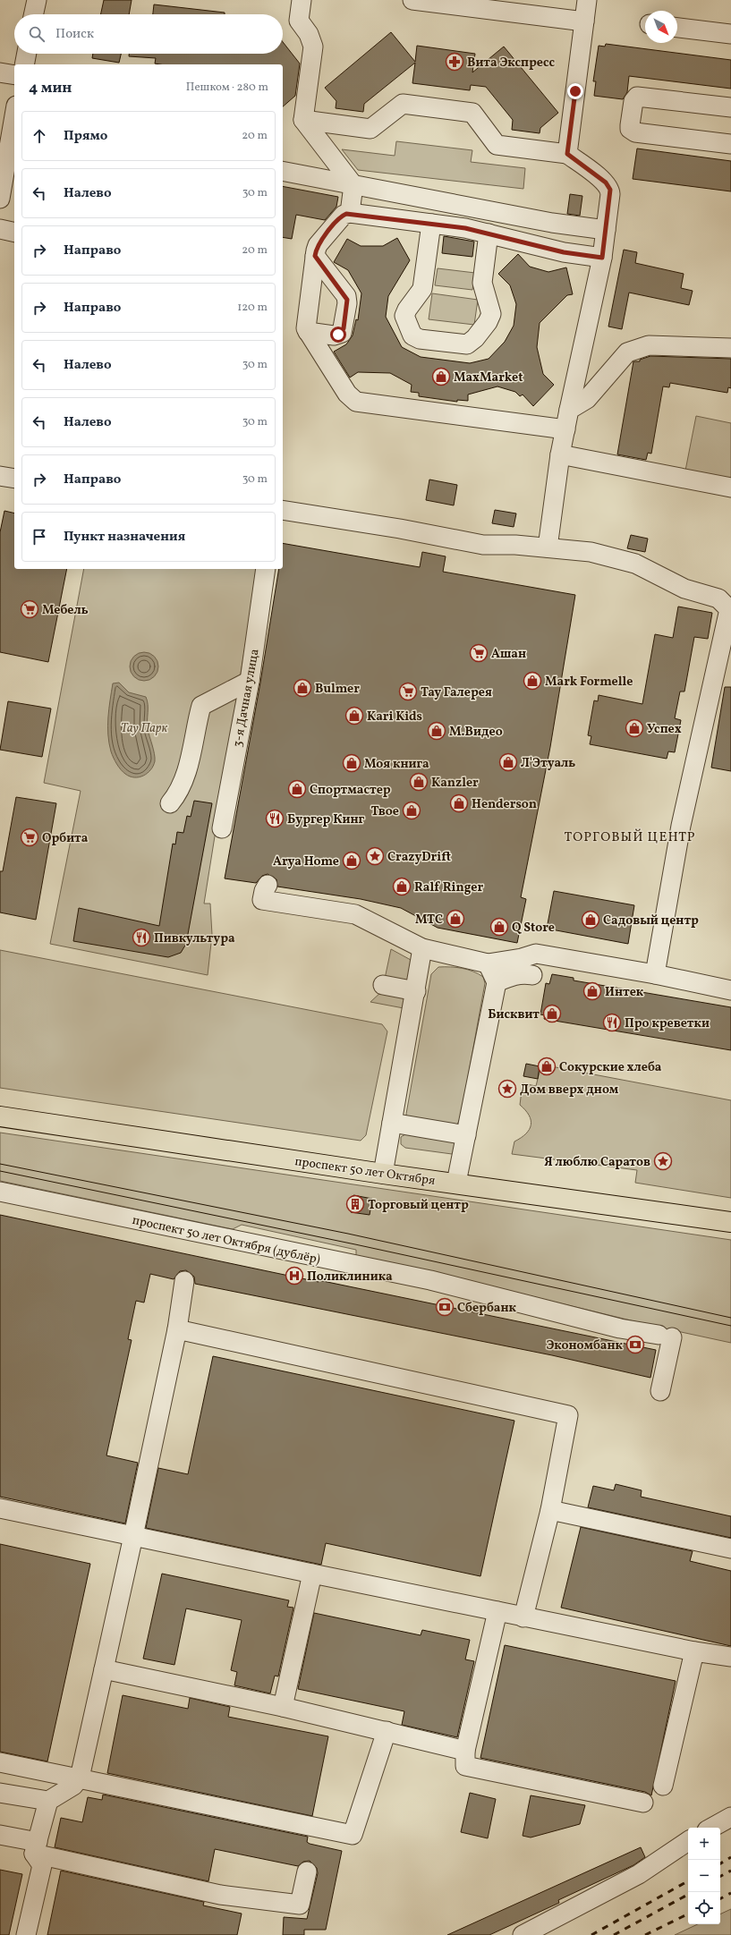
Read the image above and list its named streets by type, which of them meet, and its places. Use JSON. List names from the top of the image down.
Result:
{
  "streets": {
    "main road": ["проспект 50 лет Октября"],
    "street": ["3-я Дачная улица", "проспект 50 лет Октября (дублёр)"]
  },
  "districts": ["ТОРГОВЫЙ ЦЕНТР"],
  "parks": ["Тау Парк"],
  "places": {
    "pharmacy": ["Вита Экспресс"],
    "shop": [
      "MaxMarket",
      "Mark Formelle",
      "Bulmer",
      "Kari Kids",
      "Успех",
      "М.Видео",
      "Л'Этуаль",
      "Моя книга",
      "Kanzler",
      "Спортмастер",
      "Henderson",
      "Твое",
      "Arya Home",
      "Ralf Ringer",
      "МТС",
      "Садовый центр",
      "Q Store",
      "Интек",
      "Бисквит",
      "Сокурские хлеба"
    ],
    "supermarket": [
      "Мебель",
      "Ашан",
      "Тау Галерея",
      "Орбита"
    ],
    "restaurant": ["Бургер Кинг", "Пивкультура", "Про креветки"],
    "place": ["CrazyDrift", "Дом вверх дном", "Я люблю Саратов"],
    "building": ["Торговый центр"],
    "hospital": ["Поликлиника"],
    "bank": ["Сбербанк", "Экономбанк"]
  },
  "north": "bottom right",
  "page": {
    "search": "Поиск",
    "heading": ["4 мин", "Пешком · 280 m"],
    "list": [
      ["Прямо", "20 m"],
      ["Налево", "30 m"],
      ["Направо", "20 m"],
      ["Направо", "120 m"],
      ["Налево", "30 m"],
      ["Налево", "30 m"],
      ["Направо", "30 m"],
      "Пункт назначения"
    ],
    "map_buttons": ["+", "−"]
  }
}
